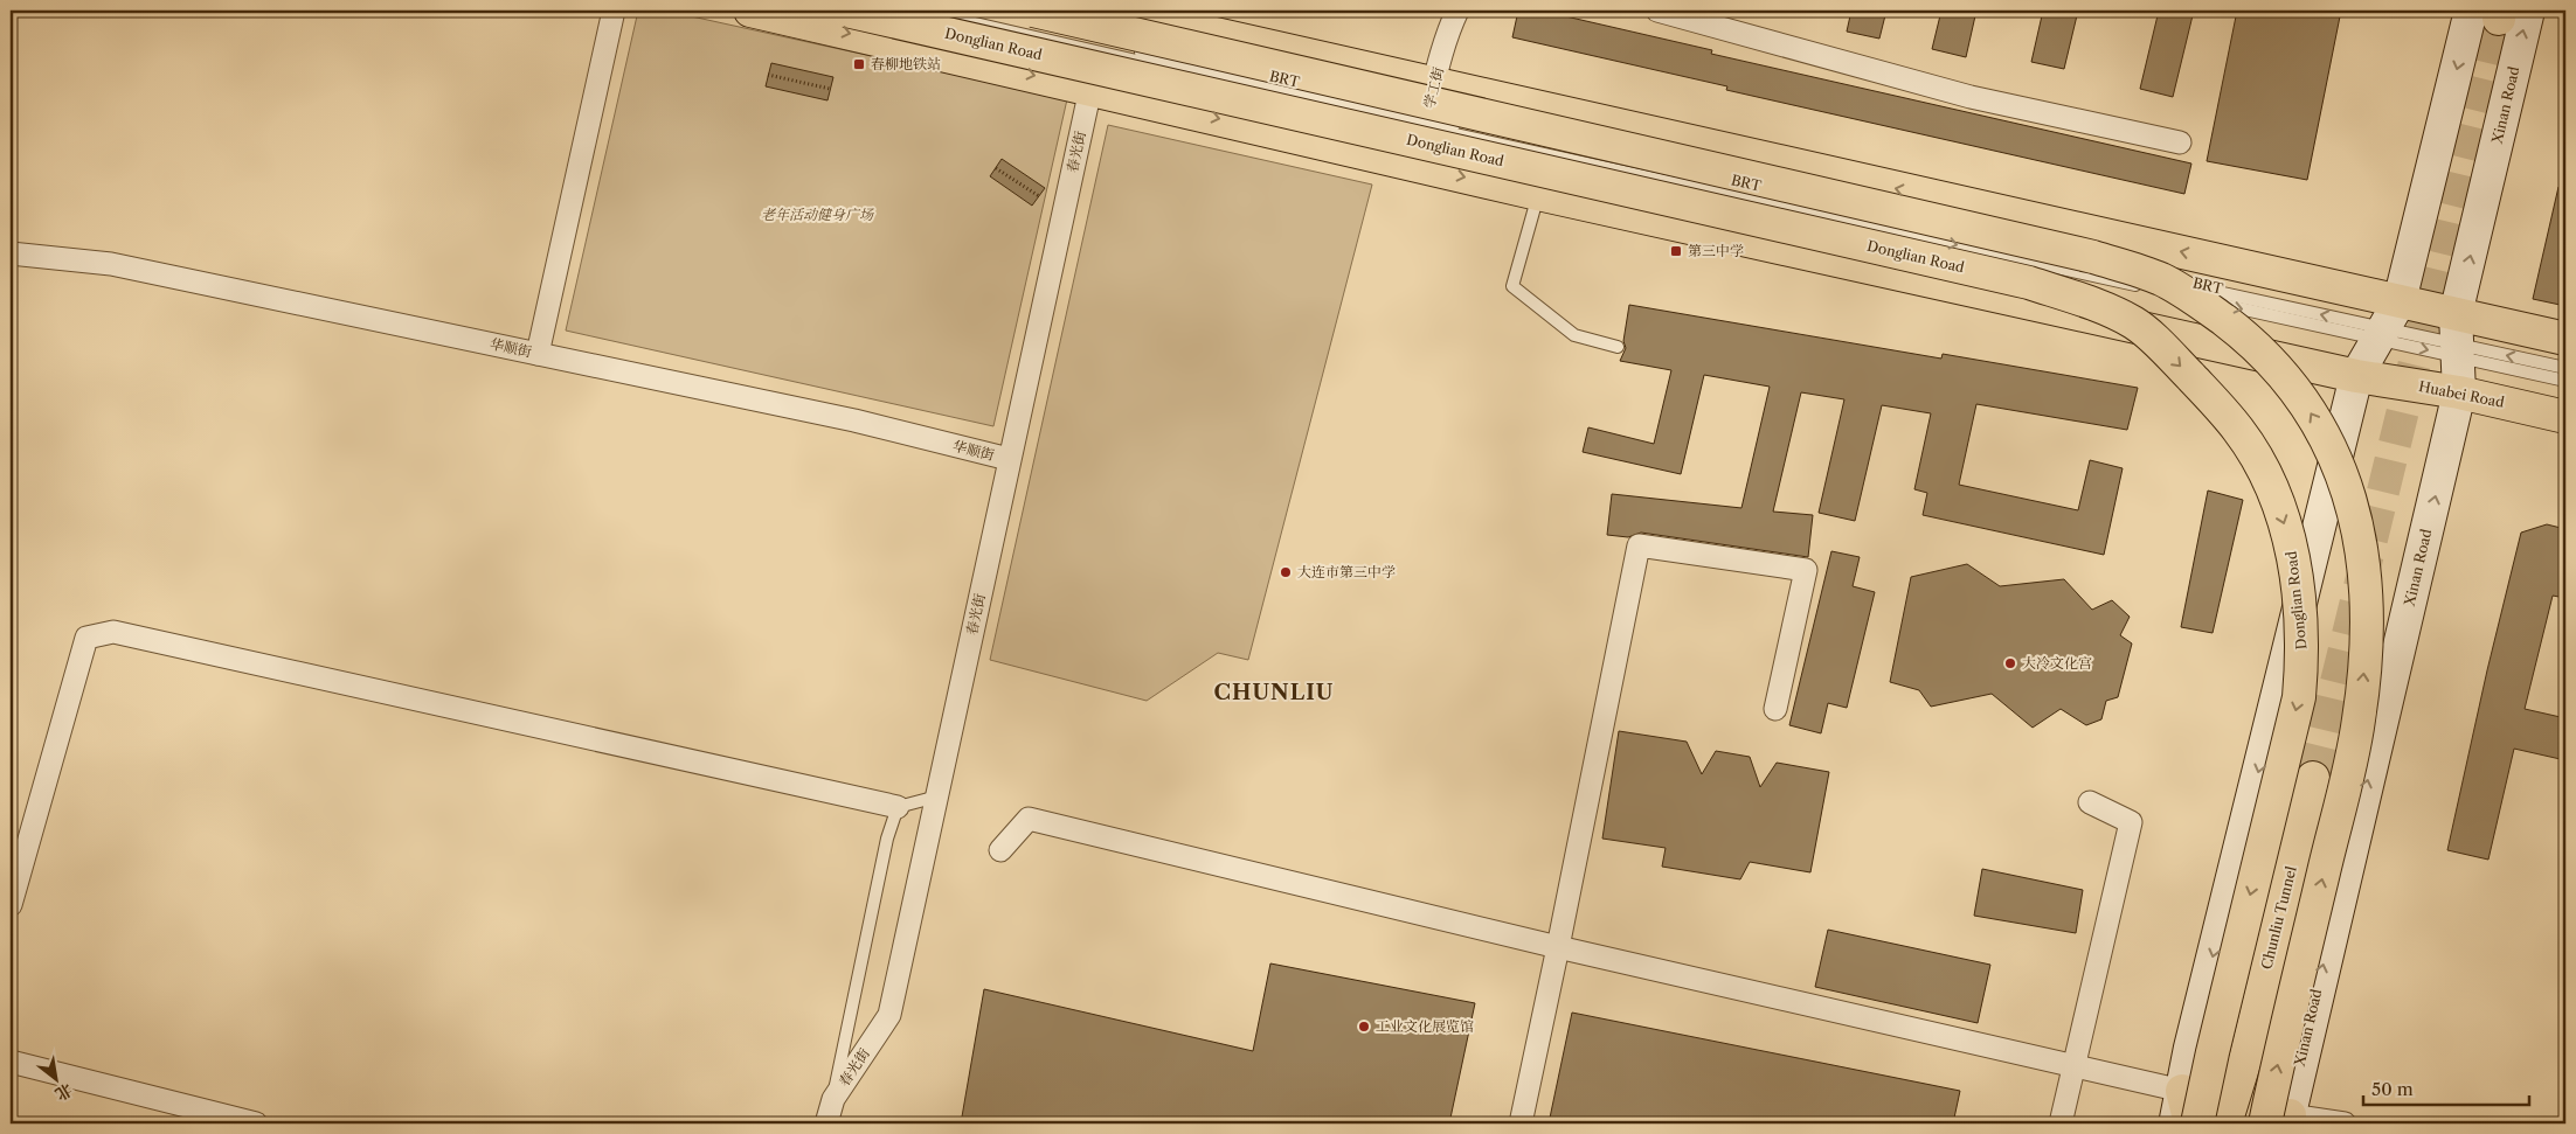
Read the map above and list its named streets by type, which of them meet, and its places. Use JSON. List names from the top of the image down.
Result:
{
  "streets": {
    "main road": [
      "Donglian Road",
      "Xinan Road",
      "Huabei Road",
      "Chunliu Tunnel"
    ],
    "street": ["学工街", "春光街", "华顺街"],
    "lane": ["BRT"]
  },
  "crossings": [
    ["BRT", "学工街"],
    ["BRT", "Xinan Road"],
    ["学工街", "Huabei Road"],
    ["Xinan Road", "Huabei Road"],
    ["春光街", "华顺街"],
    ["春光街", "Huabei Road"]
  ],
  "districts": ["CHUNLIU"],
  "parks": ["老年活动健身广场"],
  "places": {
    "transit": ["春柳地铁站", "第三中学"],
    "other": ["大连市第三中学", "大冷文化宫", "工业文化展览馆"]
  },
  "scale_bar": "50 m",
  "north": "bottom right"
}
